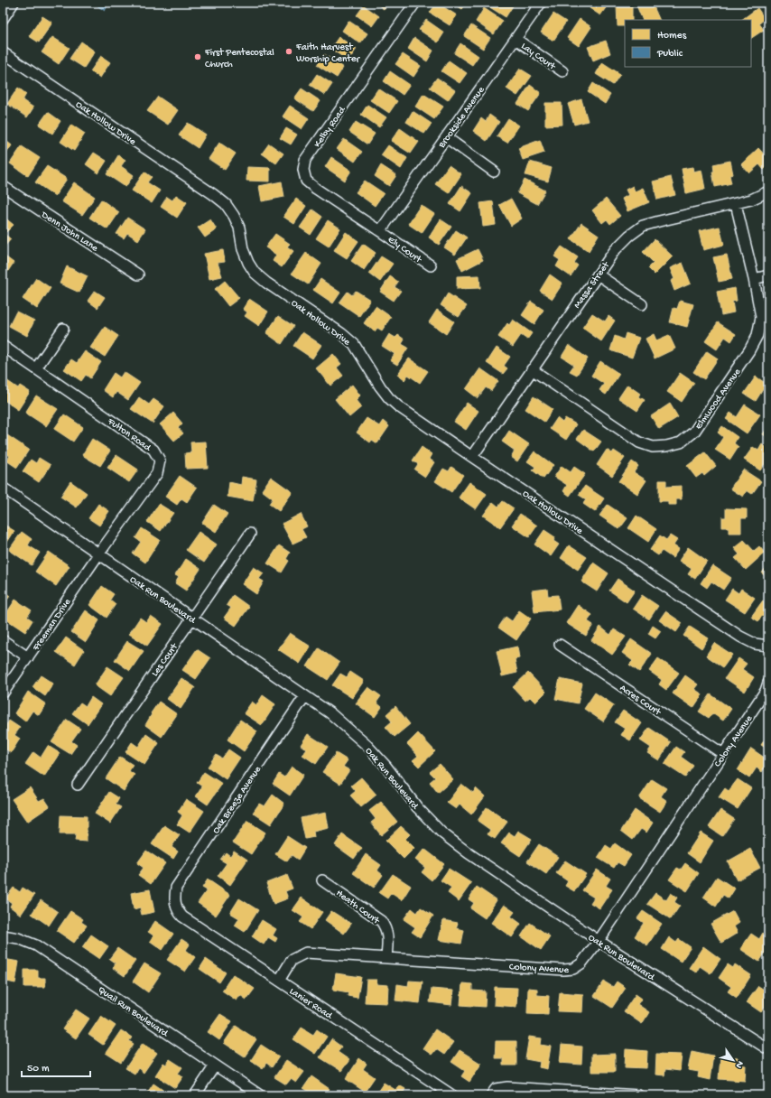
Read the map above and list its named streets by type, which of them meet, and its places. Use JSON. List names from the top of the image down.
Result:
{
  "streets": {
    "street": [
      "Lay Court",
      "Brookside Avenue",
      "Oak Hollow Drive",
      "Kelby Road",
      "Denn John Lane",
      "Ely Court",
      "Massa Street",
      "Elmwood Avenue",
      "Fulton Road",
      "Oak Run Boulevard",
      "Freeman Drive",
      "Les Court",
      "Acres Court",
      "Colony Avenue",
      "Oak Breeze Avenue",
      "Heath Court",
      "Lanier Road",
      "Quail Run Boulevard"
    ]
  },
  "crossings": [
    ["Lay Court", "Brookside Avenue"],
    ["Brookside Avenue", "Kelby Road"],
    ["Brookside Avenue", "Ely Court"],
    ["Oak Hollow Drive", "Massa Street"],
    ["Kelby Road", "Ely Court"],
    ["Massa Street", "Elmwood Avenue"],
    ["Fulton Road", "Oak Run Boulevard"],
    ["Fulton Road", "Freeman Drive"],
    ["Oak Run Boulevard", "Freeman Drive"],
    ["Oak Run Boulevard", "Les Court"],
    ["Oak Run Boulevard", "Colony Avenue"],
    ["Oak Run Boulevard", "Oak Breeze Avenue"],
    ["Acres Court", "Colony Avenue"],
    ["Colony Avenue", "Heath Court"],
    ["Colony Avenue", "Lanier Road"],
    ["Oak Breeze Avenue", "Lanier Road"]
  ],
  "places": ["Faith Harvest Worship Center", "First Pentecostal Church"],
  "legend": ["Homes", "Public"],
  "scale_bar": "50 m",
  "north": "bottom right"
}
